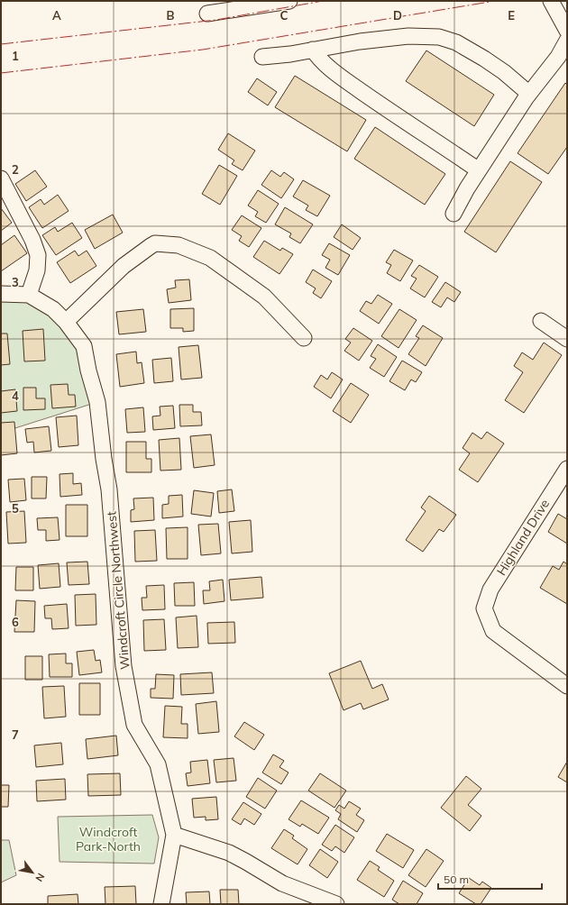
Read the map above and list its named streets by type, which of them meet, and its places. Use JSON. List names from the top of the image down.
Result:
{
  "streets": {
    "street": ["Highland Drive", "Windcroft Circle Northwest"]
  },
  "parks": ["Windcroft Park-North"],
  "scale_bar": "50 m",
  "north": "bottom right",
  "grid": {
    "columns": [
      "A",
      "B",
      "C",
      "D",
      "E"
    ],
    "rows": [
      "1",
      "2",
      "3",
      "4",
      "5",
      "6",
      "7"
    ]
  }
}
